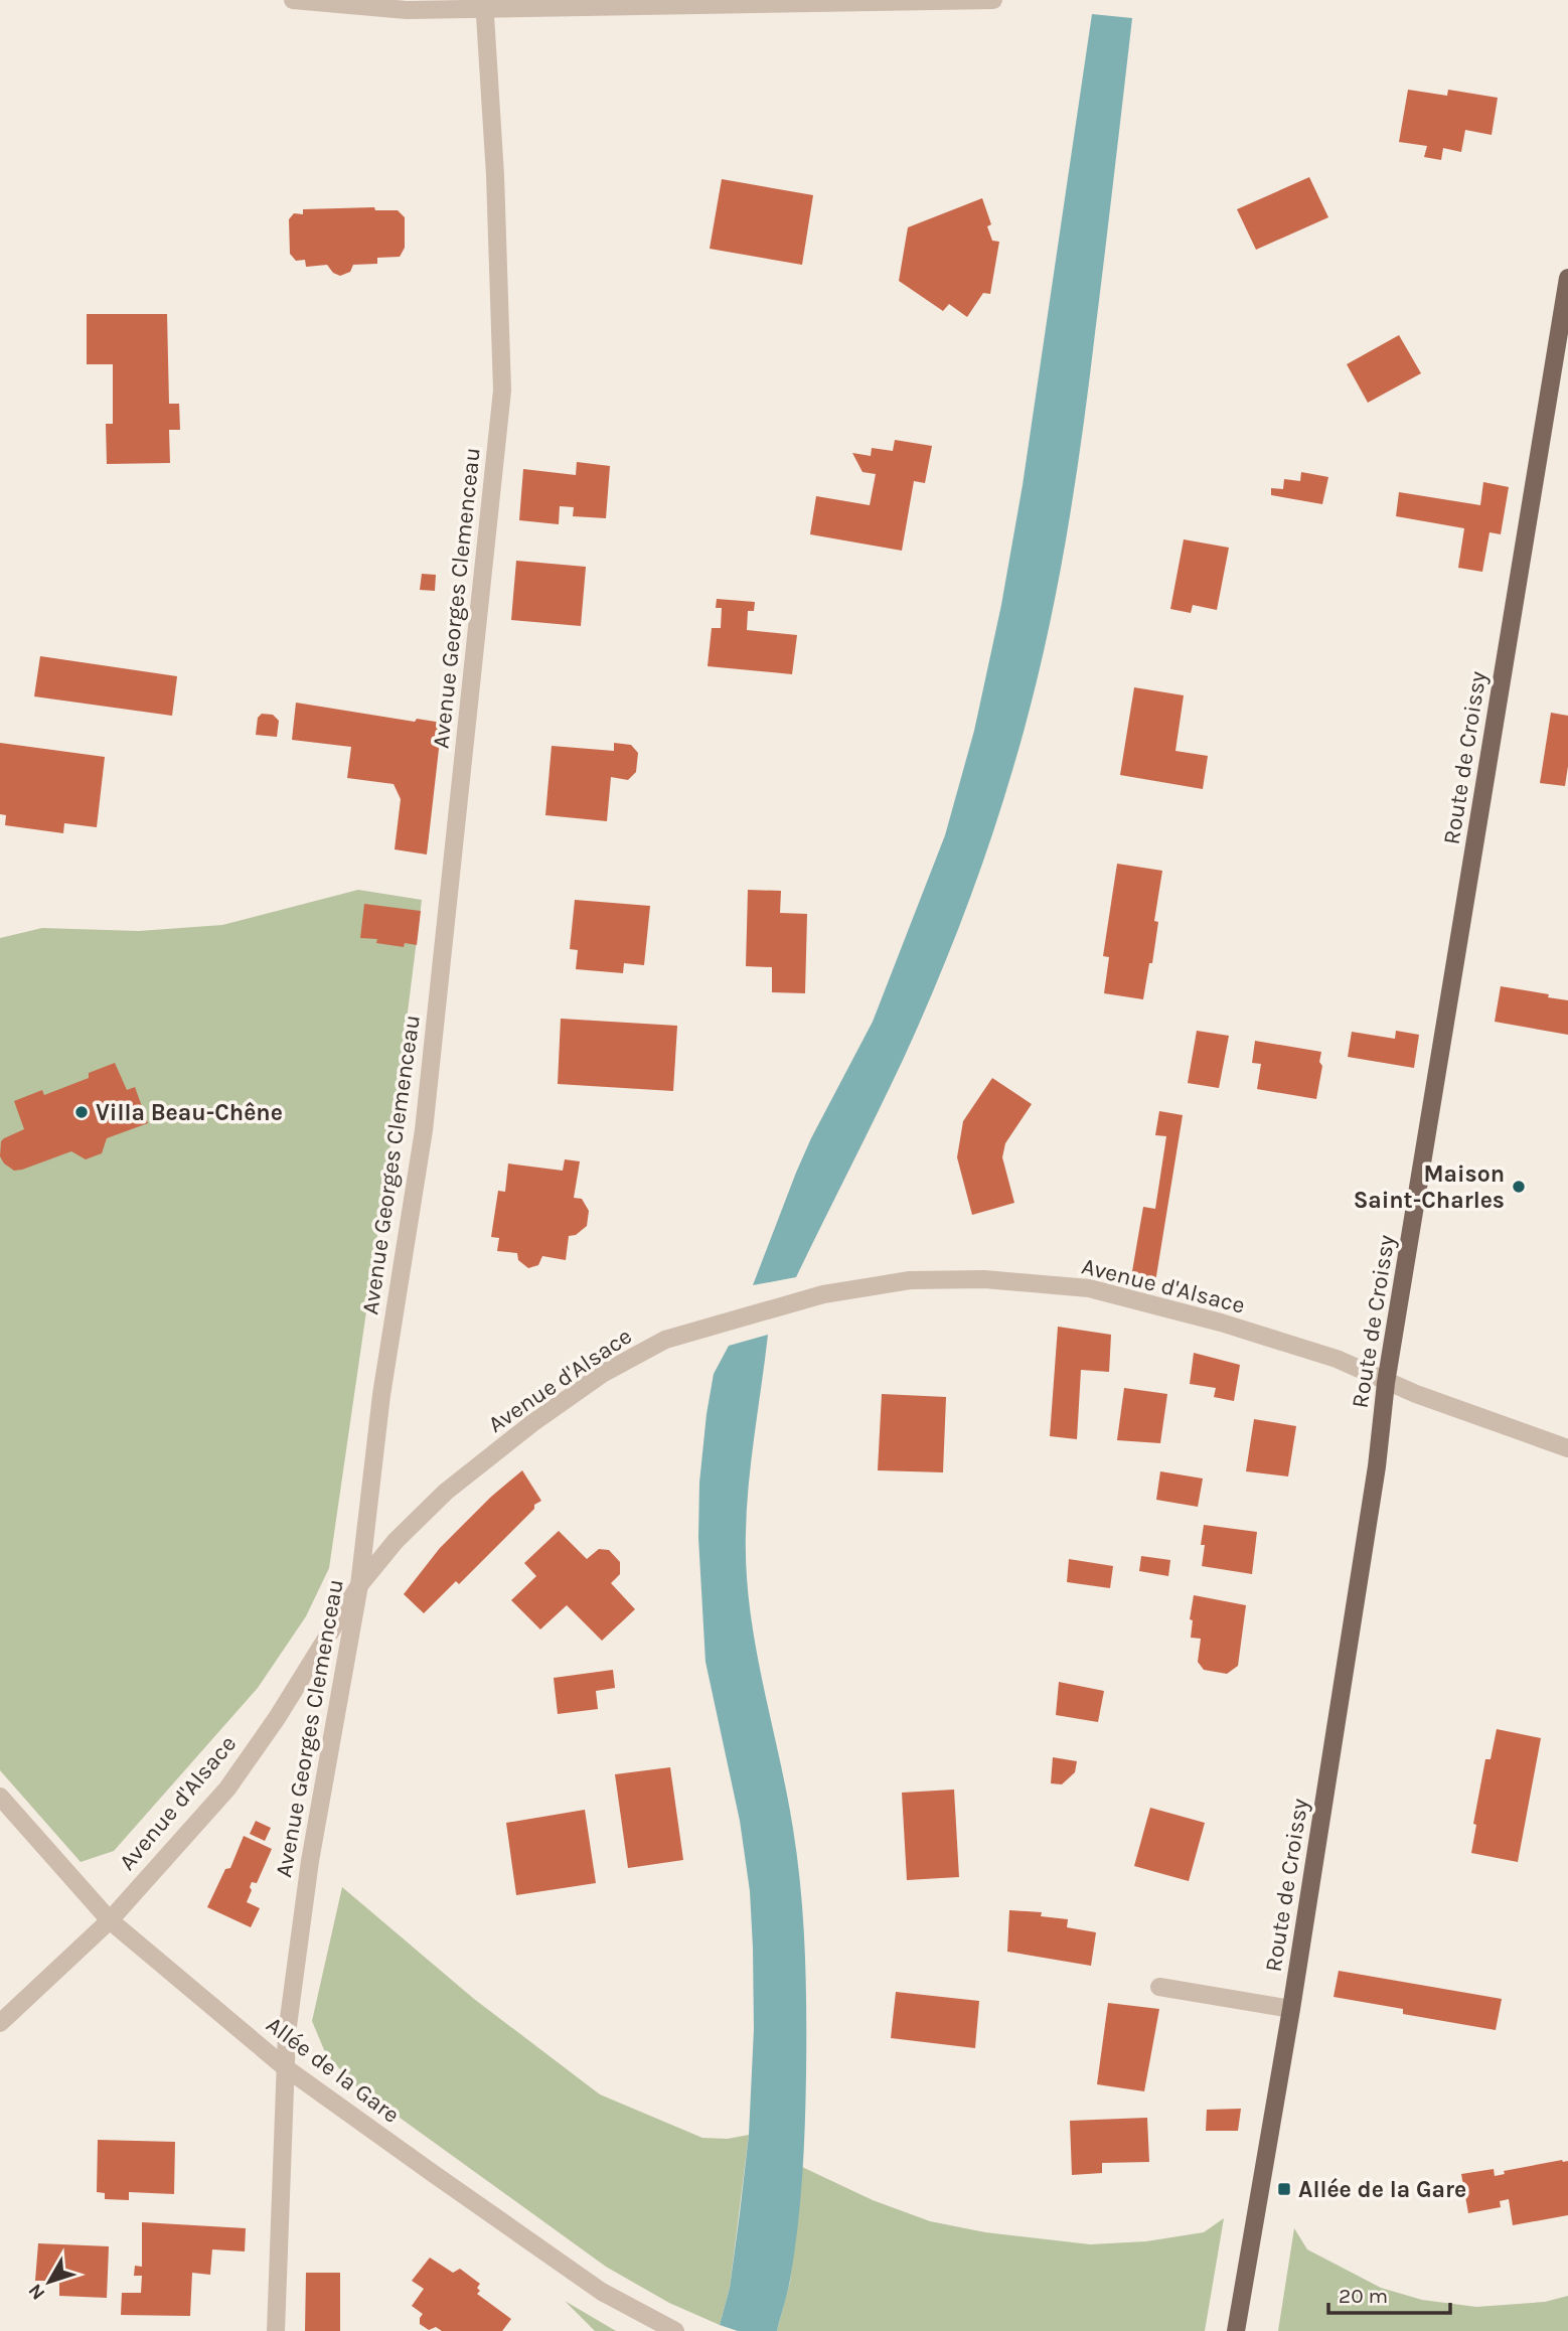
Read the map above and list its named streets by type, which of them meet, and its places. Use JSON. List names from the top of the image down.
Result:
{
  "streets": {
    "main road": ["Route de Croissy"],
    "street": ["Avenue Georges Clemenceau", "Avenue d'Alsace", "Allée de la Gare"]
  },
  "crossings": [
    ["Avenue Georges Clemenceau", "Avenue d'Alsace"],
    ["Avenue Georges Clemenceau", "Allée de la Gare"],
    ["Route de Croissy", "Avenue d'Alsace"],
    ["Avenue d'Alsace", "Allée de la Gare"]
  ],
  "places": {
    "other": ["Villa Beau-Chêne", "Maison Saint-Charles"],
    "transit": ["Allée de la Gare"]
  },
  "scale_bar": "20 m",
  "north": "bottom left"
}
